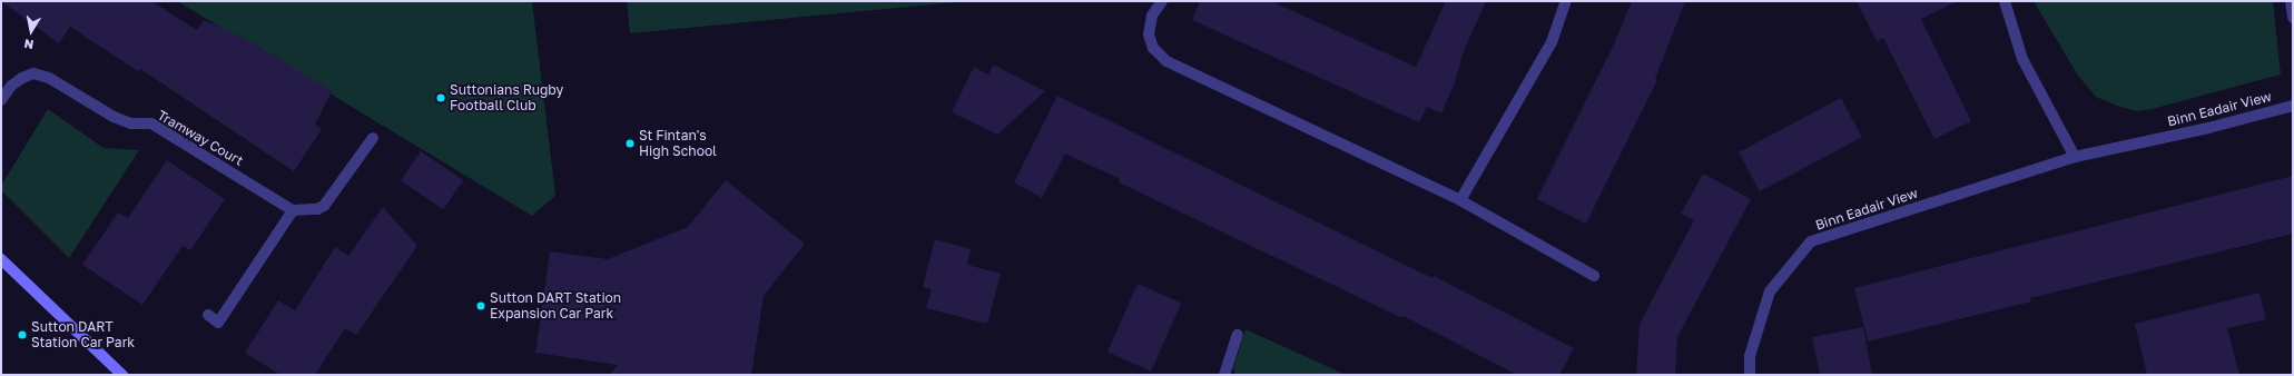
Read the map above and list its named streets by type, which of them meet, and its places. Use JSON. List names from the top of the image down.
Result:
{
  "streets": {
    "street": ["Binn Eadair View", "Tramway Court"]
  },
  "places": [
    "Suttonians Rugby Football Club",
    "St Fintan's High School",
    "Sutton DART Station Expansion Car Park",
    "Sutton DART Station Car Park"
  ],
  "north": "bottom"
}
